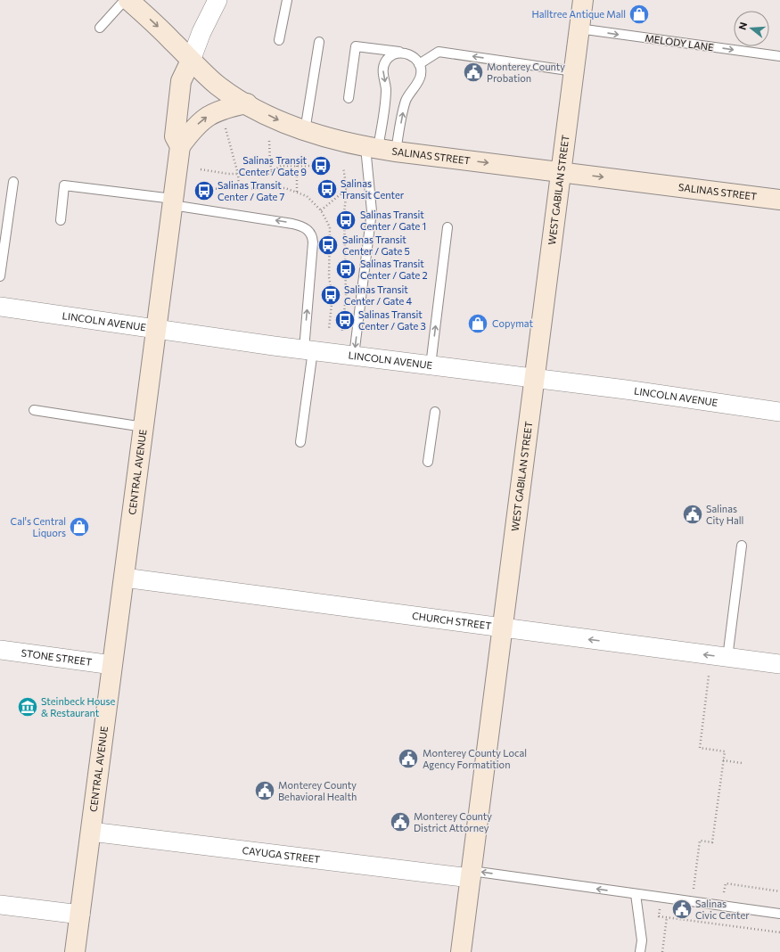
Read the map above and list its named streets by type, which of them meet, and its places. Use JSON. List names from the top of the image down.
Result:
{
  "streets": {
    "street": [
      "SALINAS STREET",
      "WEST GABILAN STREET",
      "LINCOLN AVENUE",
      "CENTRAL AVENUE",
      "CHURCH STREET",
      "STONE STREET",
      "CAYUGA STREET"
    ],
    "lane": ["MELODY LANE"]
  },
  "crossings": [
    ["MELODY LANE", "WEST GABILAN STREET"],
    ["SALINAS STREET", "WEST GABILAN STREET"],
    ["SALINAS STREET", "CENTRAL AVENUE"],
    ["WEST GABILAN STREET", "LINCOLN AVENUE"],
    ["WEST GABILAN STREET", "CHURCH STREET"],
    ["WEST GABILAN STREET", "CAYUGA STREET"],
    ["LINCOLN AVENUE", "CENTRAL AVENUE"],
    ["CENTRAL AVENUE", "CHURCH STREET"],
    ["CENTRAL AVENUE", "STONE STREET"],
    ["CENTRAL AVENUE", "CAYUGA STREET"]
  ],
  "one_way": ["MELODY LANE", "SALINAS STREET"],
  "places": {
    "shop": ["Halltree Antique Mall", "Copymat", "Cal's Central Liquors"],
    "public building": [
      "Monterey County Probation",
      "Salinas City Hall",
      "Monterey County Local Agency Formatition",
      "Monterey County Behavioral Health",
      "Monterey County District Attorney",
      "Salinas Civic Center"
    ],
    "bus stop": [
      "Salinas Transit Center / Gate 9",
      "Salinas Transit Center",
      "Salinas Transit Center / Gate 7",
      "Salinas Transit Center / Gate 1",
      "Salinas Transit Center / Gate 5",
      "Salinas Transit Center / Gate 2",
      "Salinas Transit Center / Gate 4",
      "Salinas Transit Center / Gate 3"
    ],
    "museum": ["Steinbeck House & Restaurant"]
  },
  "north": "left"
}
